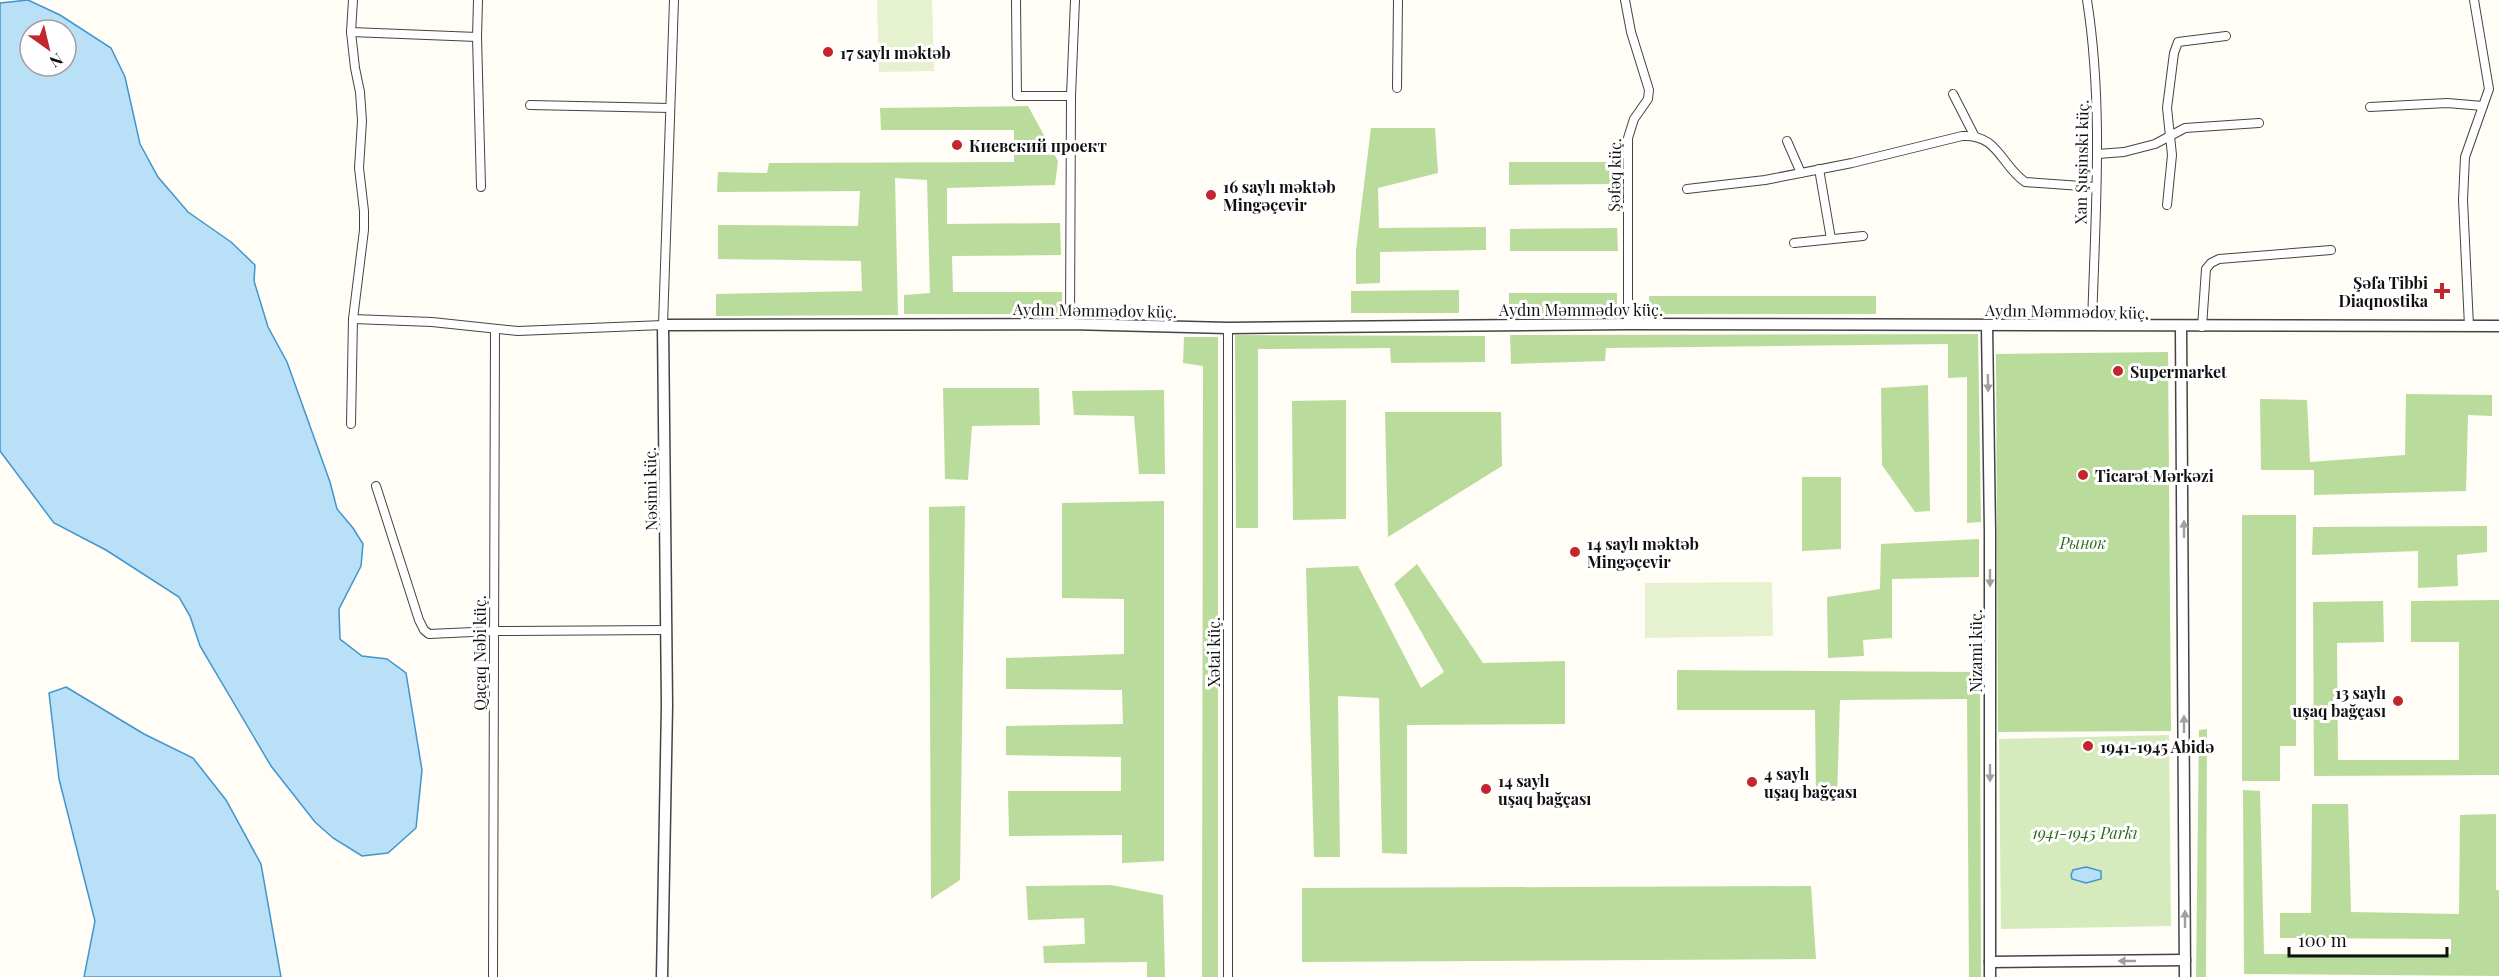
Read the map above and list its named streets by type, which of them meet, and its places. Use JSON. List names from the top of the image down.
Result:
{
  "streets": {
    "street": [
      "Xan Şuşinski küç.",
      "Şəfəq küç.",
      "Aydın Məmmədov küç.",
      "Nəsimi küç.",
      "Nizami küç.",
      "Xətai küç.",
      "Qaçaq Nəbi küç."
    ]
  },
  "crossings": [
    ["Xan Şuşinski küç.", "Aydın Məmmədov küç."],
    ["Şəfəq küç.", "Aydın Məmmədov küç."],
    ["Aydın Məmmədov küç.", "Nəsimi küç."],
    ["Aydın Məmmədov küç.", "Nizami küç."],
    ["Aydın Məmmədov küç.", "Xətai küç."]
  ],
  "one_way": ["Nizami küç."],
  "parks": ["Рынок", "1941-1945 Parkı"],
  "places": {
    "other": [
      "17 saylı məktəb",
      "Киевский проект",
      "16 saylı məktəb Mingəçevir",
      "Supermarket",
      "Ticarət Mərkəzi",
      "14 saylı məktəb Mingəçevir",
      "13 saylı uşaq bağçası",
      "1941-1945 Abidə",
      "4 saylı uşaq bağçası",
      "14 saylı uşaq bağçası"
    ],
    "health": ["Şəfa Tibbi Diaqnostika"]
  },
  "scale_bar": "100 m",
  "north": "bottom right"
}
